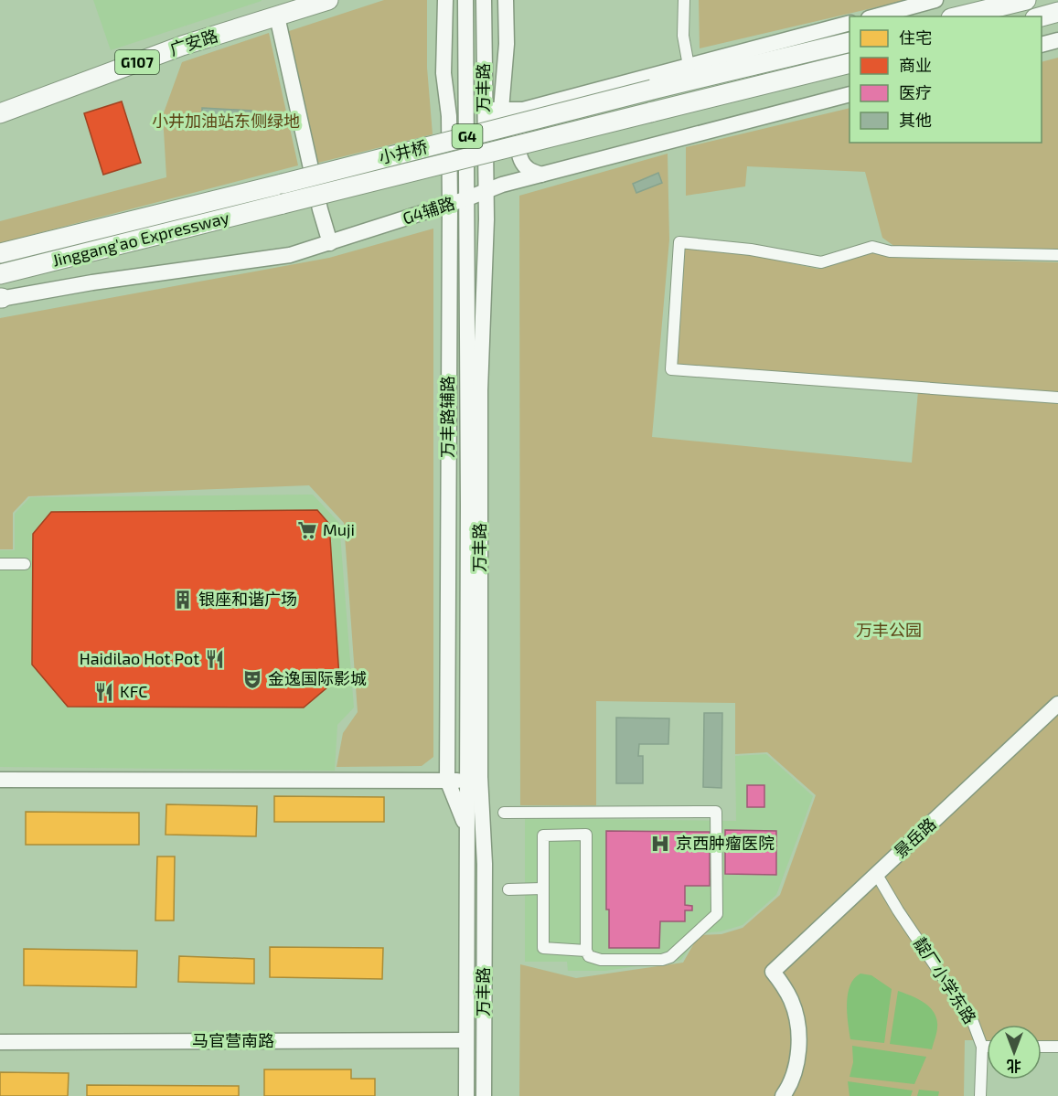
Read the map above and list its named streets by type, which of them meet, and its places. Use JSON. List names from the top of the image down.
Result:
{
  "streets": {
    "highway": [
      "广安路",
      "G107",
      "G4",
      "小井桥",
      "Jinggang'ao Expressway"
    ],
    "street": [
      "万丰路",
      "G4辅路",
      "万丰路辅路",
      "景岳路",
      "靛厂小学东路",
      "马官营南路"
    ]
  },
  "crossings": [
    ["万丰路", "G4辅路"],
    ["万丰路", "万丰路辅路"],
    ["万丰路", "马官营南路"],
    ["小井桥", "Jinggang'ao Expressway"],
    ["G4辅路", "万丰路辅路"],
    ["景岳路", "靛厂小学东路"]
  ],
  "parks": ["小井加油站东侧绿地", "万丰公园"],
  "places": {
    "supermarket": ["Muji"],
    "building": ["银座和谐广场"],
    "restaurant": ["Haidilao Hot Pot", "KFC"],
    "theatre": ["金逸国际影城"],
    "hospital": ["京西肿瘤医院"]
  },
  "legend": [
    "住宅",
    "商业",
    "医疗",
    "其他"
  ],
  "north": "bottom"
}
